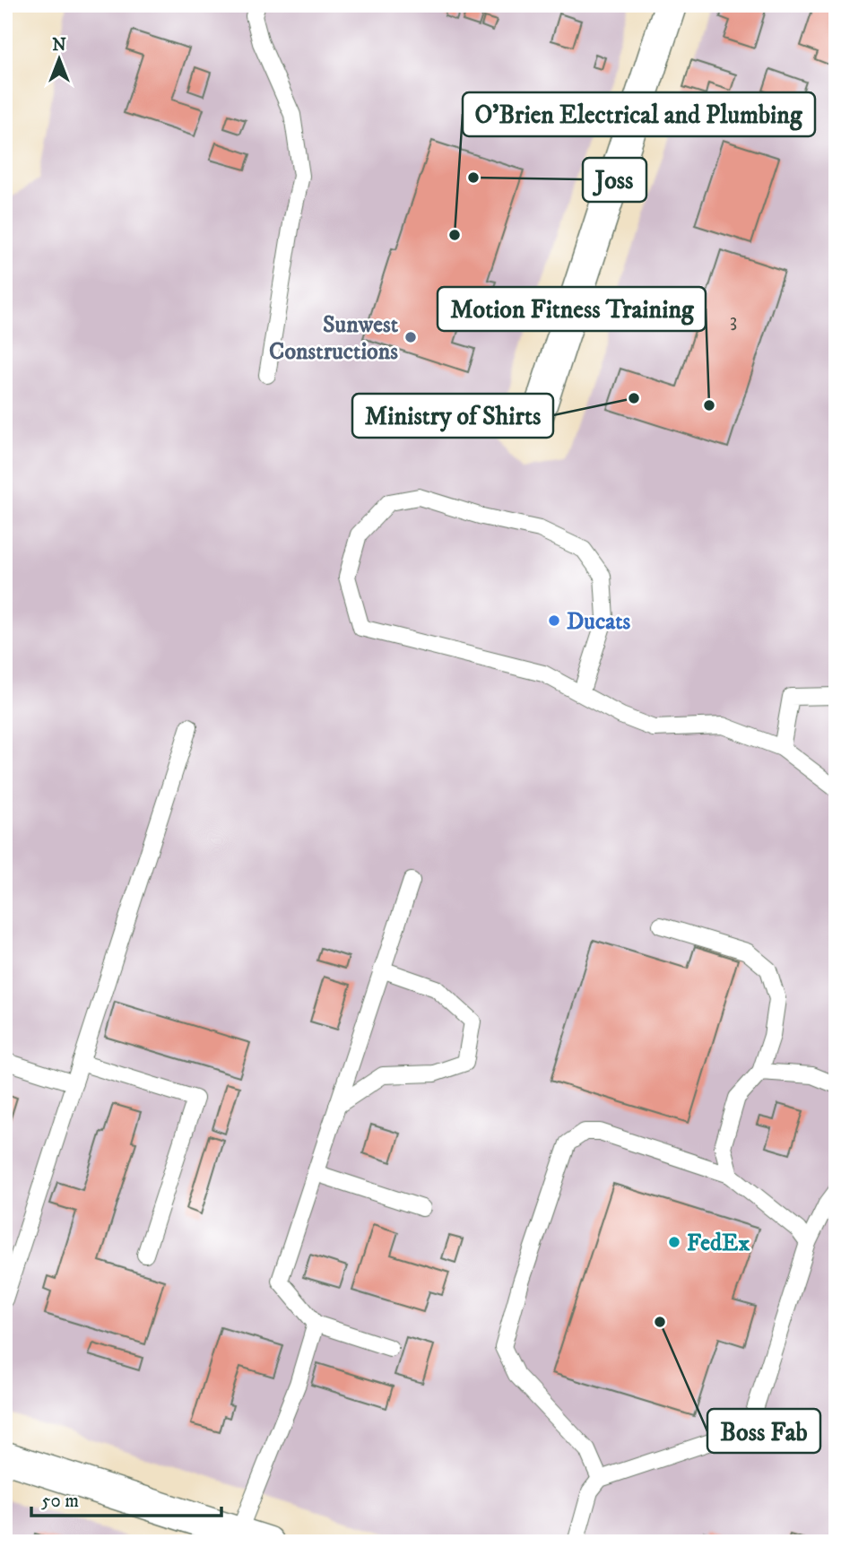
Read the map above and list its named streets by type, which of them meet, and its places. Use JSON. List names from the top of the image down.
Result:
{
  "places": [
    "Joss",
    "O'Brien Electrical and Plumbing",
    "Sunwest Constructions",
    "Ministry of Shirts",
    "Motion Fitness Training",
    "Ducats",
    "FedEx",
    "Boss Fab"
  ],
  "house_numbers": ["3"],
  "scale_bar": "50 m",
  "north": "top"
}
